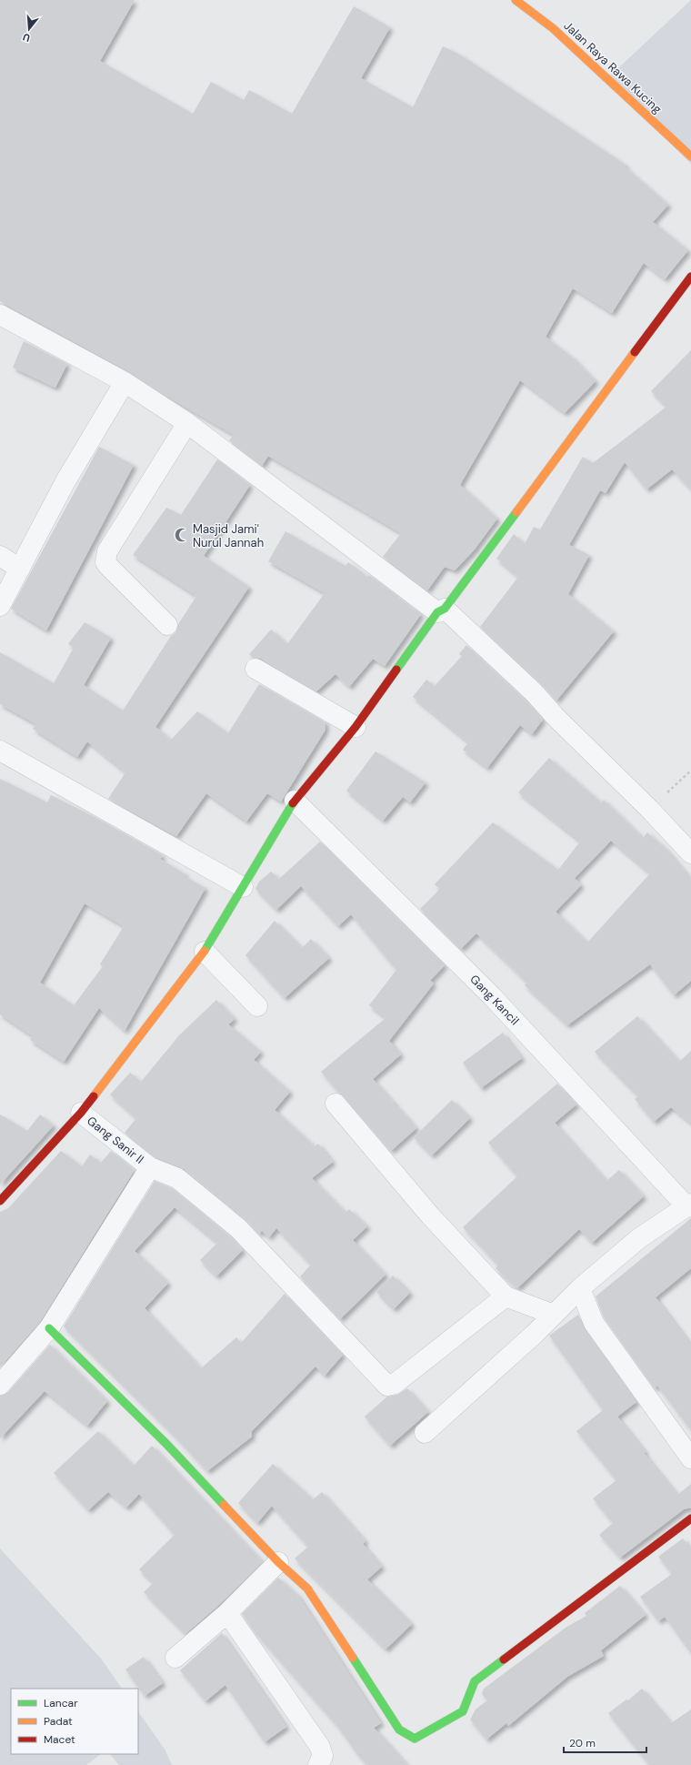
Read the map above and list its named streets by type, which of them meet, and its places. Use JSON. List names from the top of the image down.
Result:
{
  "streets": {
    "street": ["Jalan Raya Rawa Kucing", "Gang Kancil", "Gang Sanir II"]
  },
  "places": {
    "mosque": ["Masjid Jami' Nurul Jannah"]
  },
  "legend": ["Lancar", "Padat", "Macet"],
  "scale_bar": "20 m",
  "north": "bottom"
}
